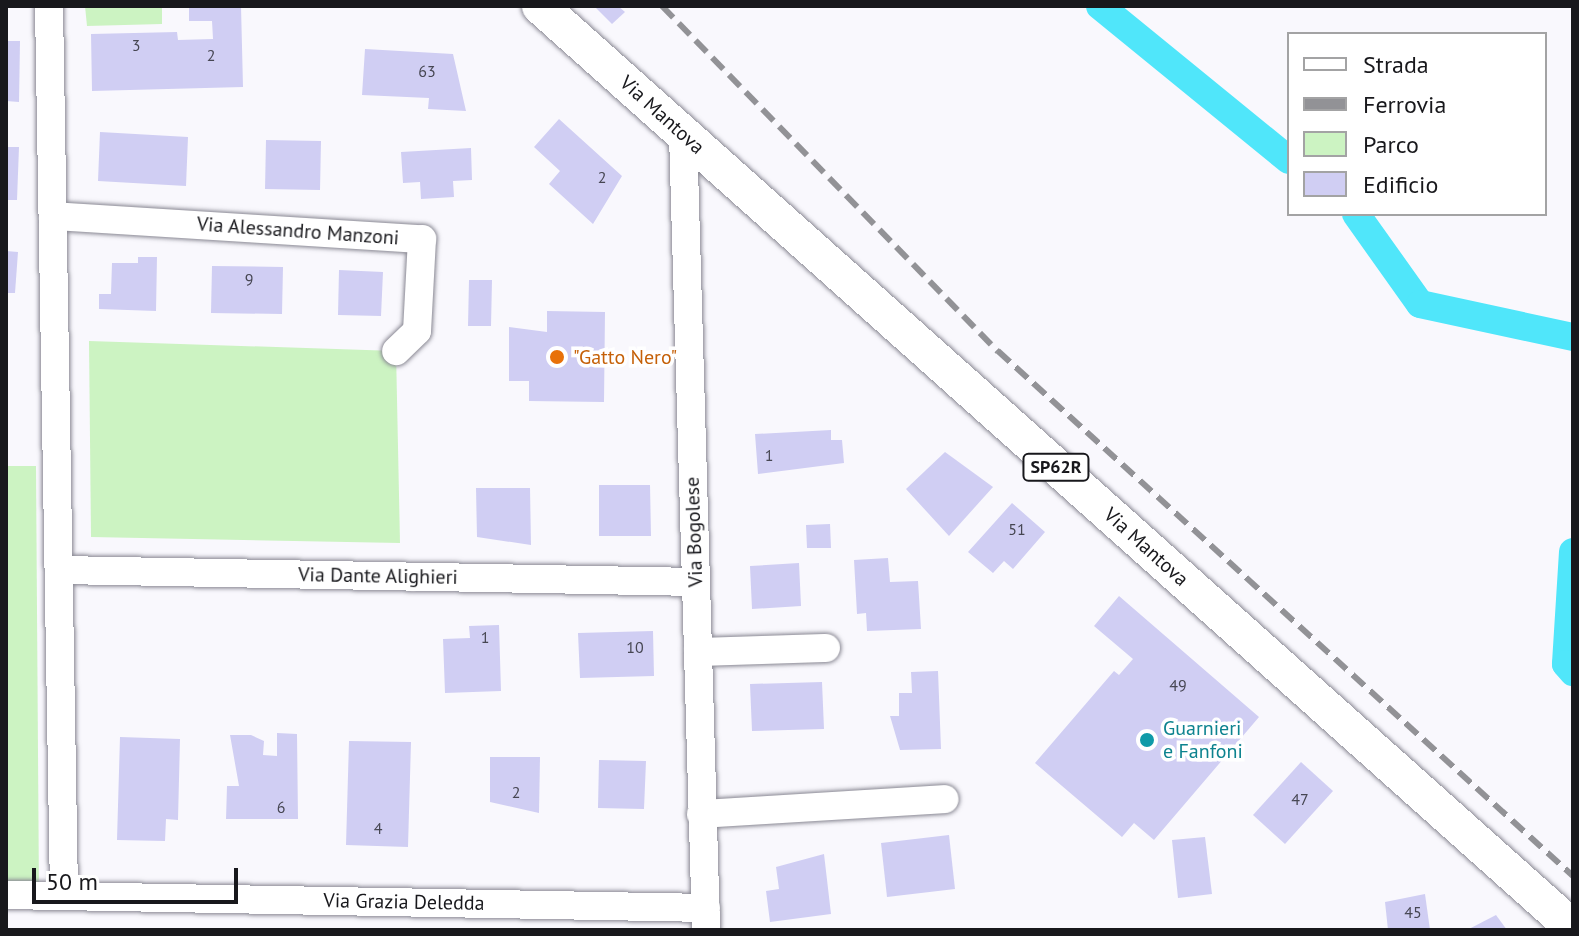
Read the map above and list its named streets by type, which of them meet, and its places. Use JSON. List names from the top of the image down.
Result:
{
  "streets": {
    "main road": ["Via Mantova", "SP62R"],
    "street": [
      "Via Alessandro Manzoni",
      "Via Bogolese",
      "Via Dante Alighieri",
      "Via Grazia Deledda"
    ]
  },
  "crossings": [
    ["Via Mantova", "Via Bogolese"],
    ["Via Bogolese", "Via Dante Alighieri"],
    ["Via Bogolese", "Via Grazia Deledda"]
  ],
  "places": ["\"Gatto Nero\"", "Guarnieri e Fanfoni"],
  "house_numbers": [
    "3",
    "2",
    "63",
    "2",
    "9",
    "1",
    "51",
    "1",
    "10",
    "49",
    "2",
    "47",
    "6",
    "4",
    "45"
  ],
  "legend": [
    "Strada",
    "Ferrovia",
    "Parco",
    "Edificio"
  ],
  "scale_bar": "50 m"
}
